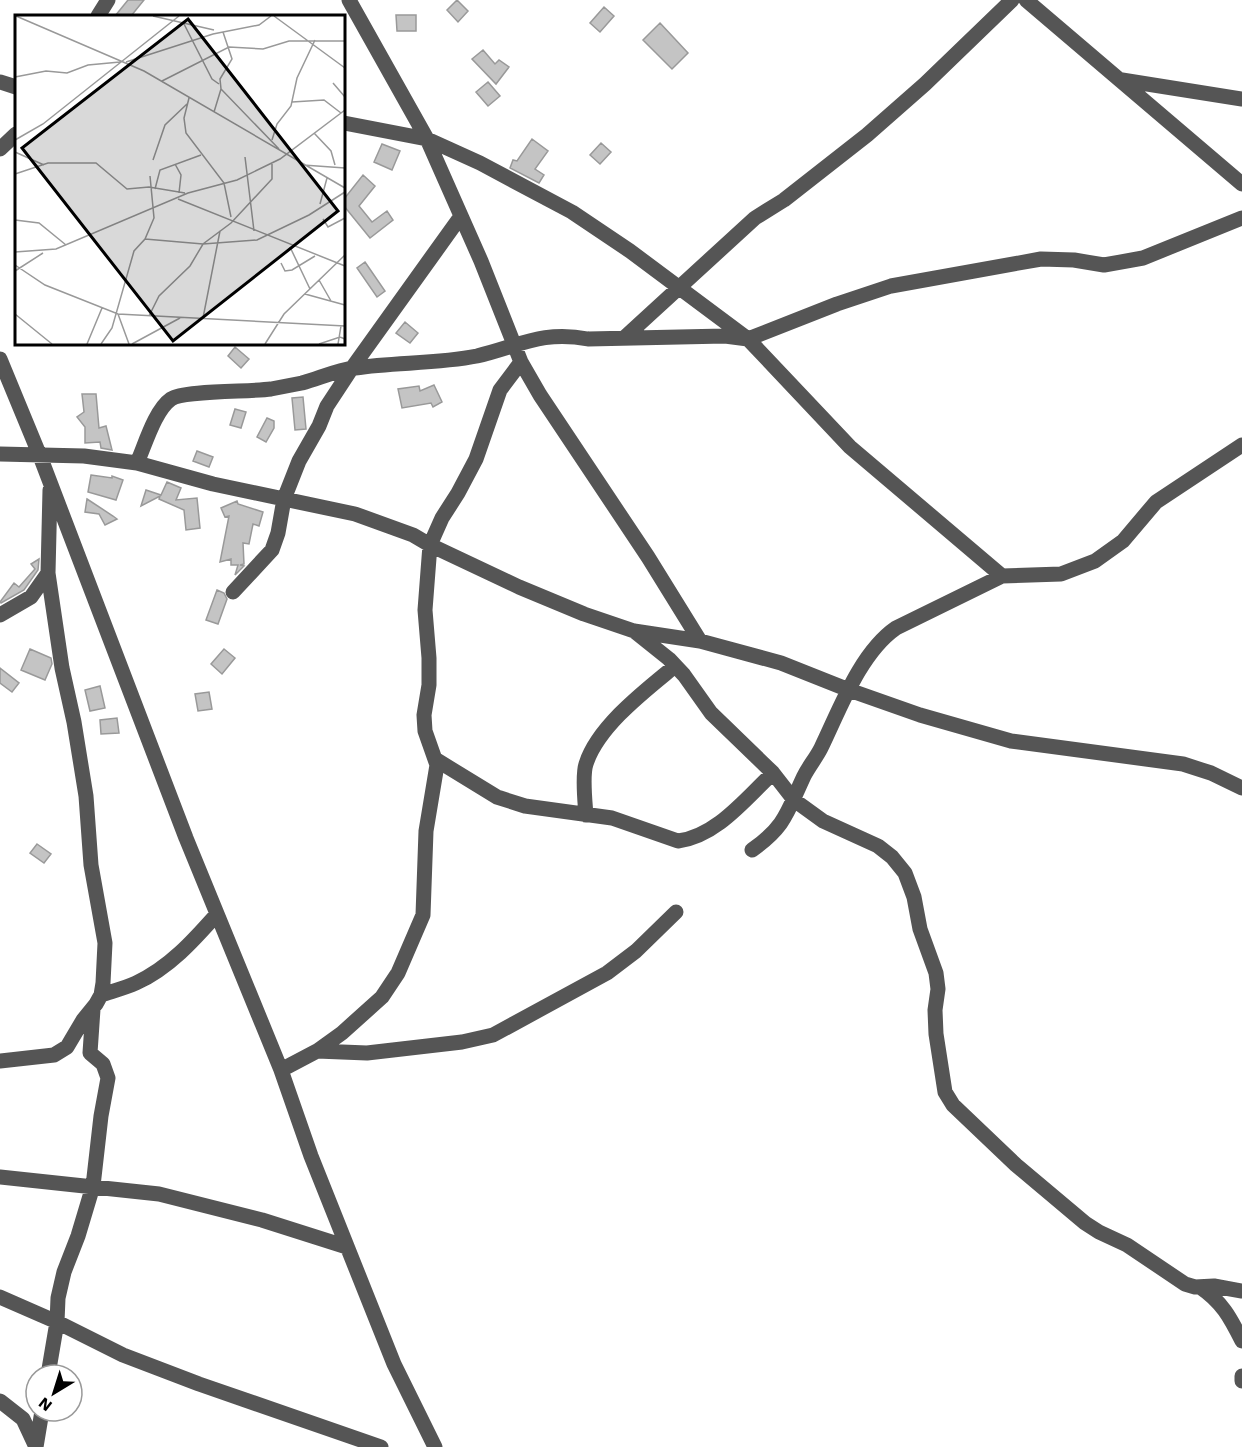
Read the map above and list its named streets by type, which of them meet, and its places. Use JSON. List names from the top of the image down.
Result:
{
  "north": "bottom left"
}
